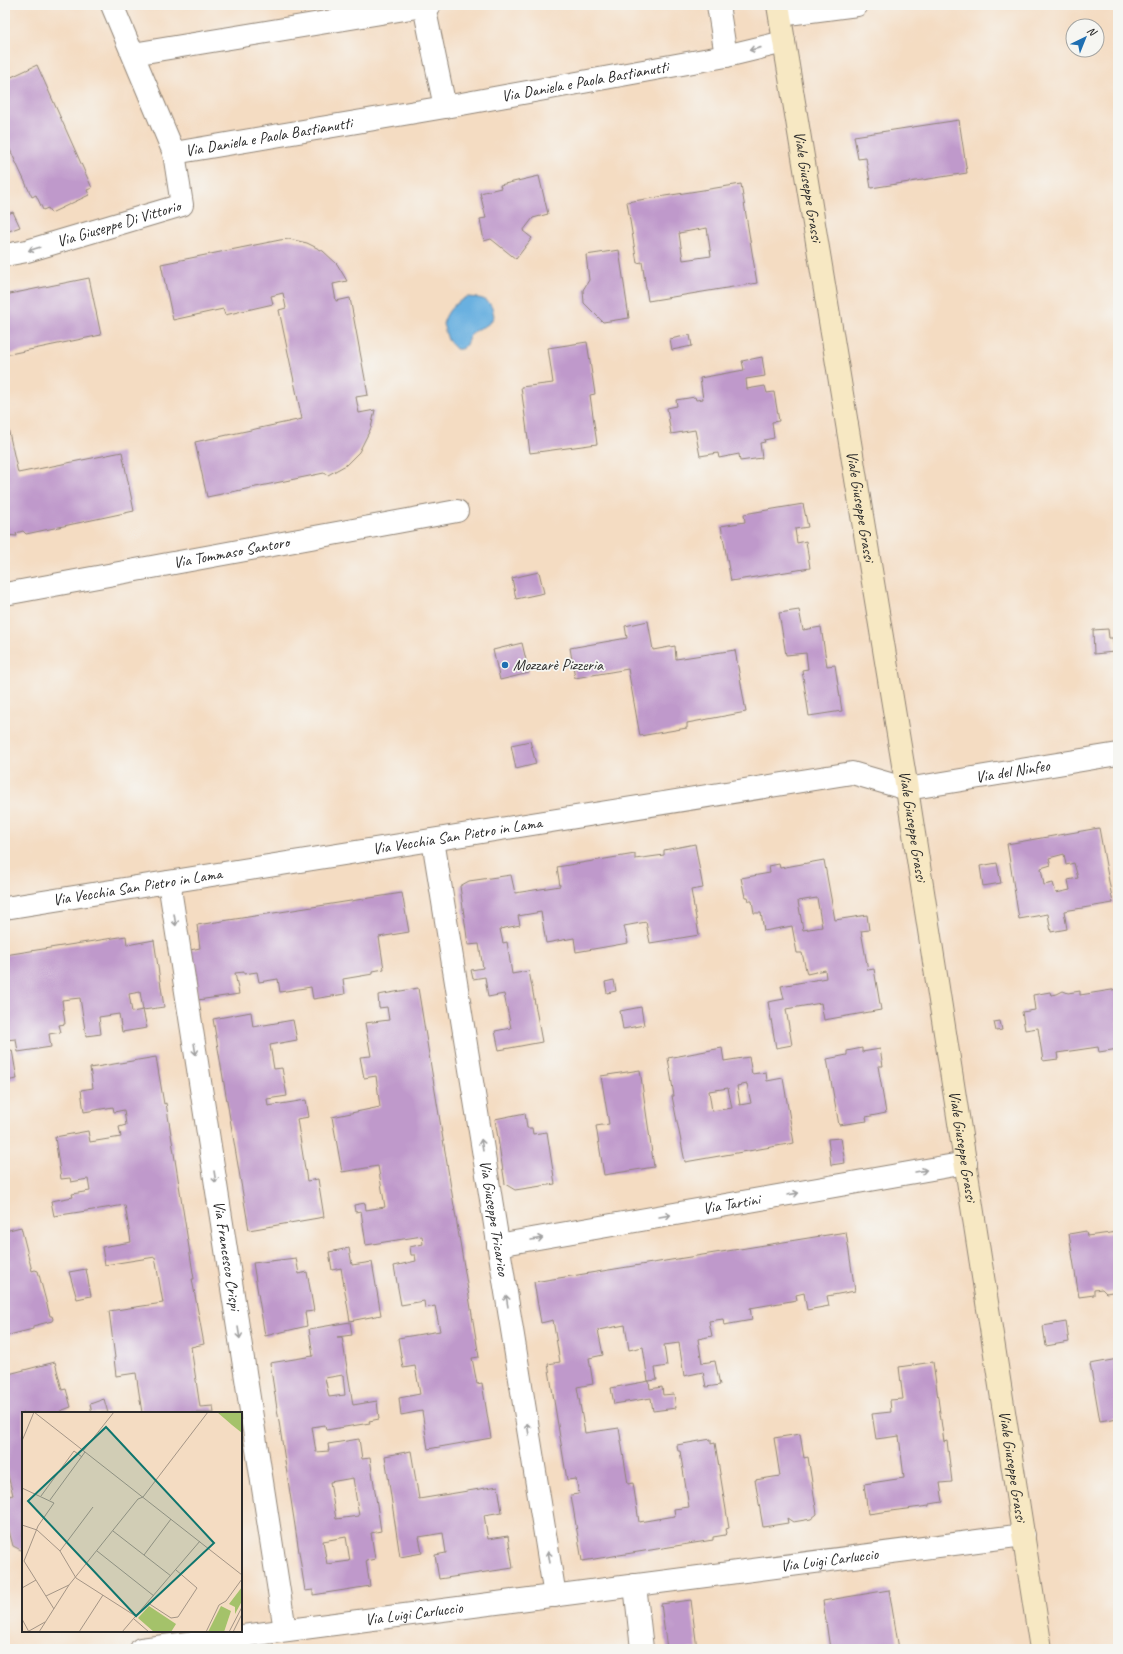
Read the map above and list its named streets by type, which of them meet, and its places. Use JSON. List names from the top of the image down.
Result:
{
  "streets": {
    "main road": ["Viale Giuseppe Grassi"],
    "street": [
      "Via Daniela e Paola Bastianutti",
      "Via Giuseppe Di Vittorio",
      "Via Tommaso Santoro",
      "Via del Ninfeo",
      "Via Vecchia San Pietro in Lama",
      "Via Tartini",
      "Via Giuseppe Tricarico",
      "Via Francesco Crispi",
      "Via Luigi Carluccio"
    ]
  },
  "crossings": [
    ["Via Daniela e Paola Bastianutti", "Viale Giuseppe Grassi"],
    ["Via Daniela e Paola Bastianutti", "Via Giuseppe Di Vittorio"],
    ["Viale Giuseppe Grassi", "Via del Ninfeo"],
    ["Viale Giuseppe Grassi", "Via Vecchia San Pietro in Lama"],
    ["Viale Giuseppe Grassi", "Via Tartini"],
    ["Viale Giuseppe Grassi", "Via Luigi Carluccio"],
    ["Via del Ninfeo", "Via Vecchia San Pietro in Lama"],
    ["Via Vecchia San Pietro in Lama", "Via Giuseppe Tricarico"],
    ["Via Vecchia San Pietro in Lama", "Via Francesco Crispi"],
    ["Via Tartini", "Via Giuseppe Tricarico"],
    ["Via Giuseppe Tricarico", "Via Luigi Carluccio"],
    ["Via Francesco Crispi", "Via Luigi Carluccio"]
  ],
  "one_way": [
    "Via Giuseppe Di Vittorio",
    "Via Tartini",
    "Via Giuseppe Tricarico",
    "Via Francesco Crispi"
  ],
  "places": ["Mozzarè Pizzeria"],
  "north": "top right"
}
